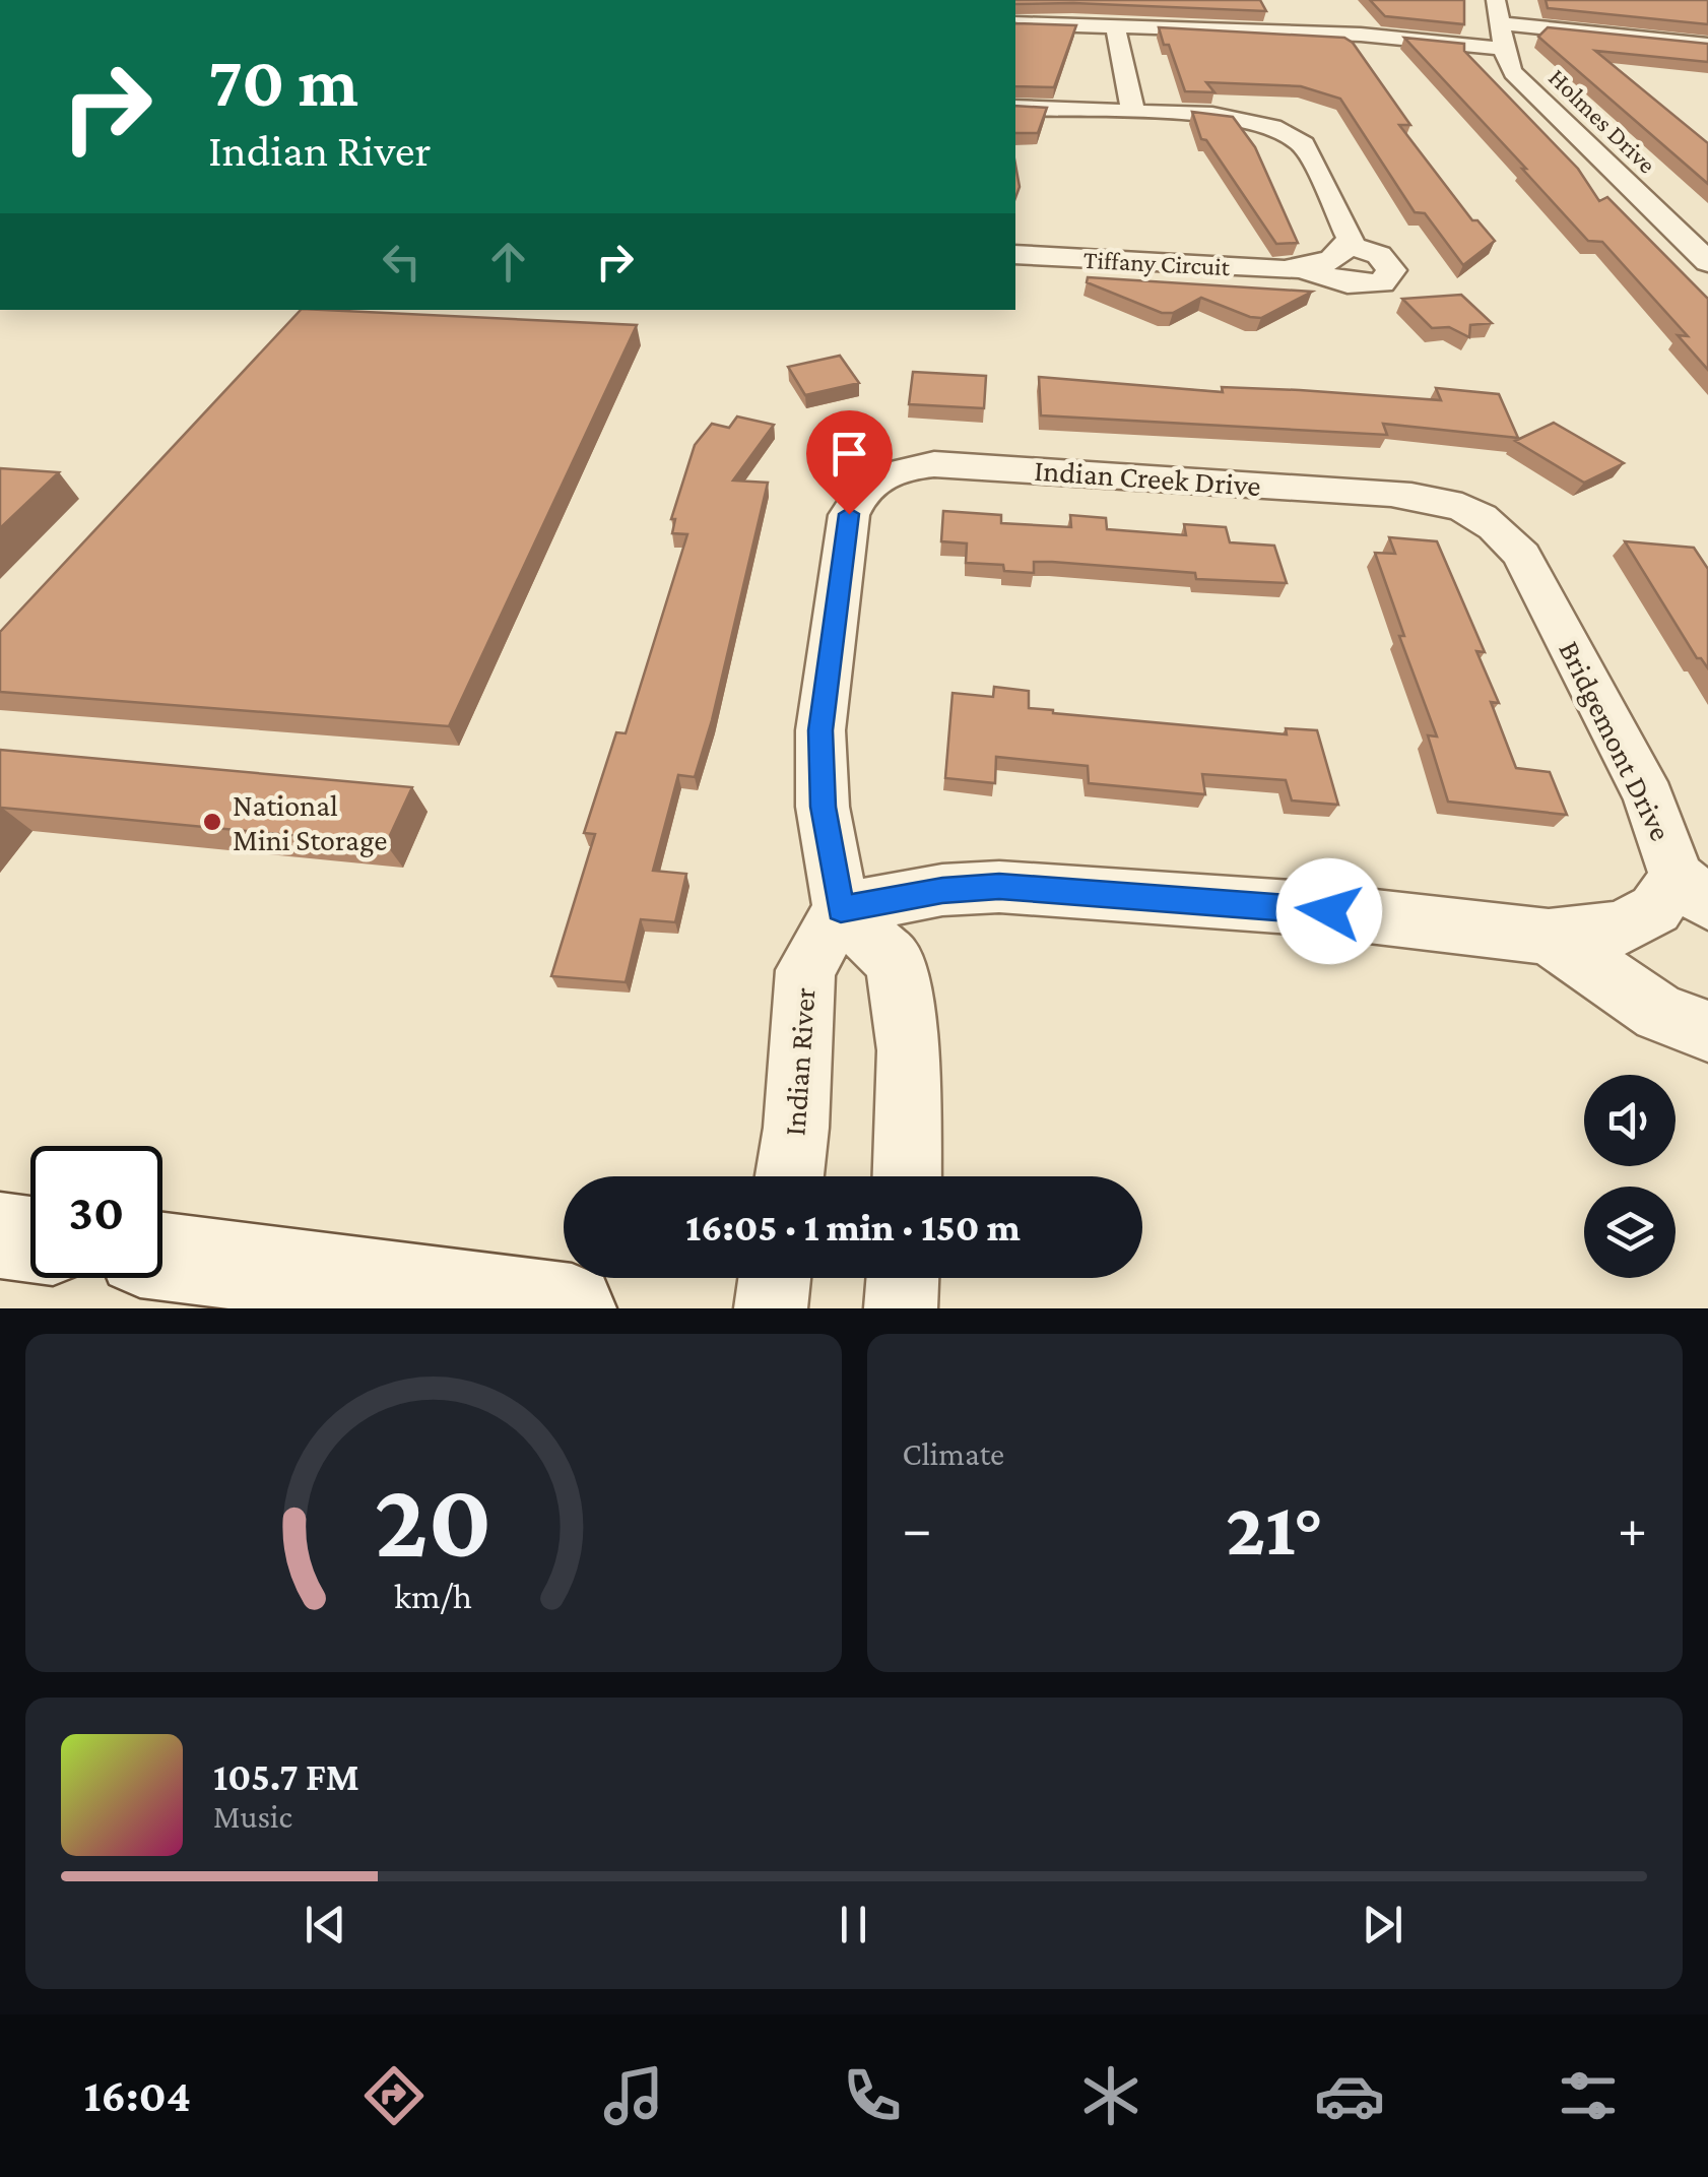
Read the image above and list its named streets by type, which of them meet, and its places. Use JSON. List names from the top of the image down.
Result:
{
  "streets": {
    "street": [
      "Holmes Drive",
      "Tiffany Circuit",
      "Indian Creek Drive",
      "Bridgemont Drive",
      "Indian River"
    ]
  },
  "crossings": [
    ["Indian Creek Drive", "Bridgemont Drive"],
    ["Indian Creek Drive", "Indian River"],
    ["Bridgemont Drive", "Indian River"]
  ],
  "places": ["National Mini Storage"],
  "page": {
    "turn": ["70 m", "Indian River"],
    "limit": "30",
    "trip": "16:05 · 1 min · 150 m",
    "tile": "Climate",
    "heat": ["−", "21°", "+"],
    "song": ["105.7 FM", "Music"],
    "tabs": "16:04",
    "gauge": ["20", "km/h"]
  }
}
